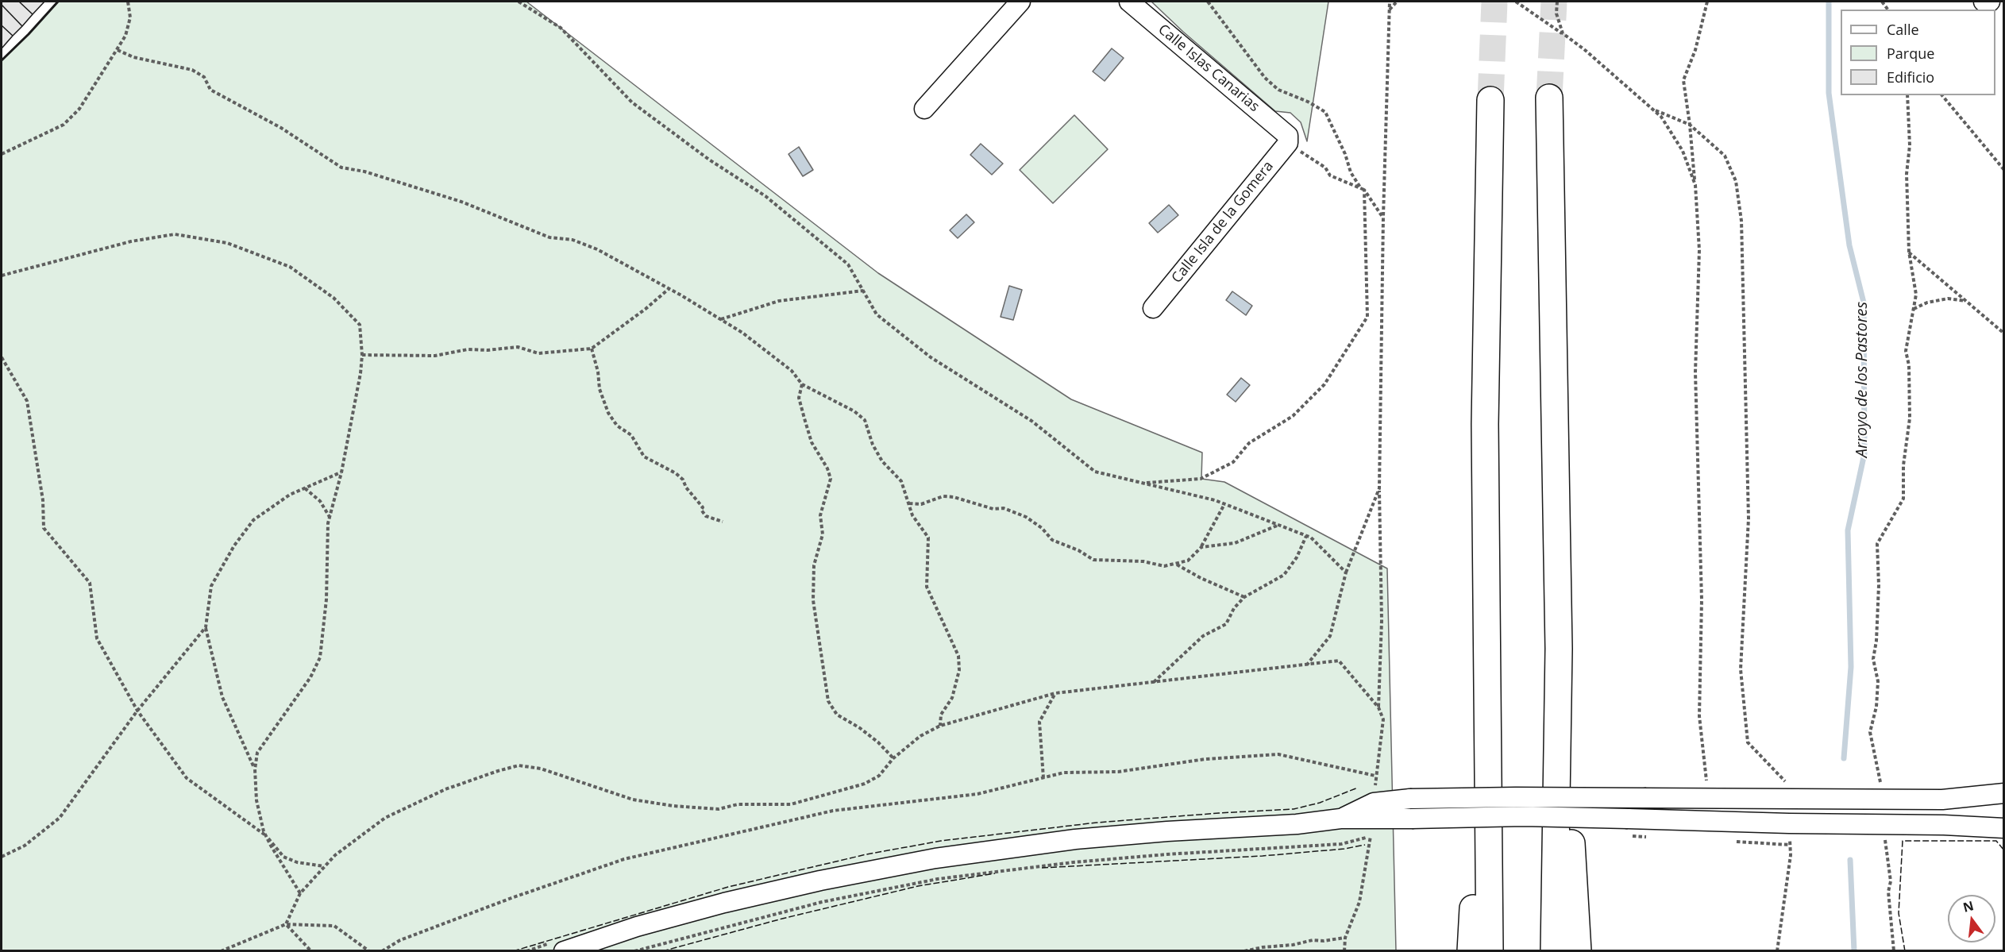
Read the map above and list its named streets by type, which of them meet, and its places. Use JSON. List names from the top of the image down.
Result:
{
  "streets": {
    "street": ["Calle Islas Canarias", "Calle Isla de la Gomera"]
  },
  "crossings": [
    ["Calle Islas Canarias", "Calle Isla de la Gomera"]
  ],
  "water": ["Arroyo de los Pastores"],
  "legend": ["Calle", "Parque", "Edificio"],
  "north": "top"
}
